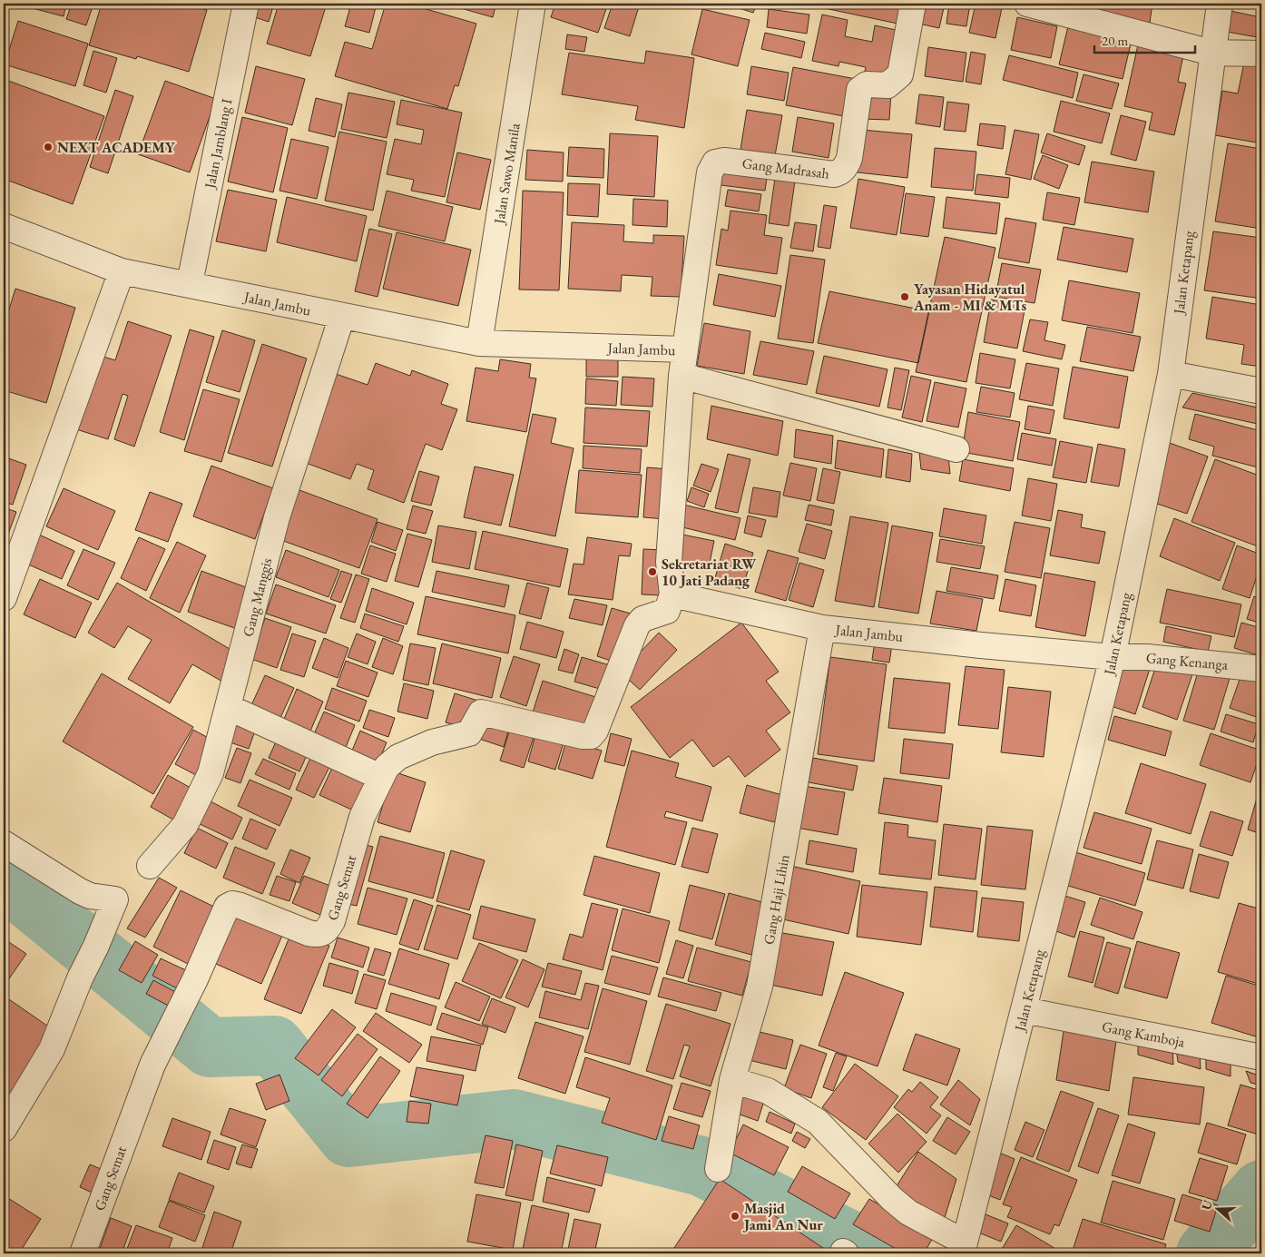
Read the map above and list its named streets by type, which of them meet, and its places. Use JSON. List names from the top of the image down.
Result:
{
  "streets": {
    "street": [
      "Jalan Jamblang I",
      "Gang Madrasah",
      "Jalan Sawo Manila",
      "Jalan Ketapang",
      "Jalan Jambu",
      "Gang Manggis",
      "Gang Kenanga",
      "Gang Semat",
      "Gang Haji Lihin",
      "Gang Kamboja"
    ]
  },
  "crossings": [
    ["Jalan Jamblang I", "Jalan Jambu"],
    ["Gang Madrasah", "Jalan Jambu"],
    ["Jalan Sawo Manila", "Jalan Jambu"],
    ["Jalan Ketapang", "Jalan Jambu"],
    ["Jalan Ketapang", "Gang Kenanga"],
    ["Jalan Ketapang", "Gang Kamboja"],
    ["Jalan Jambu", "Gang Manggis"],
    ["Jalan Jambu", "Gang Kenanga"],
    ["Jalan Jambu", "Gang Semat"],
    ["Jalan Jambu", "Gang Haji Lihin"]
  ],
  "places": [
    "NEXT ACADEMY",
    "Yayasan Hidayatul Anam - MI & MTs",
    "Sekretariat RW 10 Jati Padang",
    "Masjid Jami An Nur"
  ],
  "scale_bar": "20 m",
  "north": "left"
}
